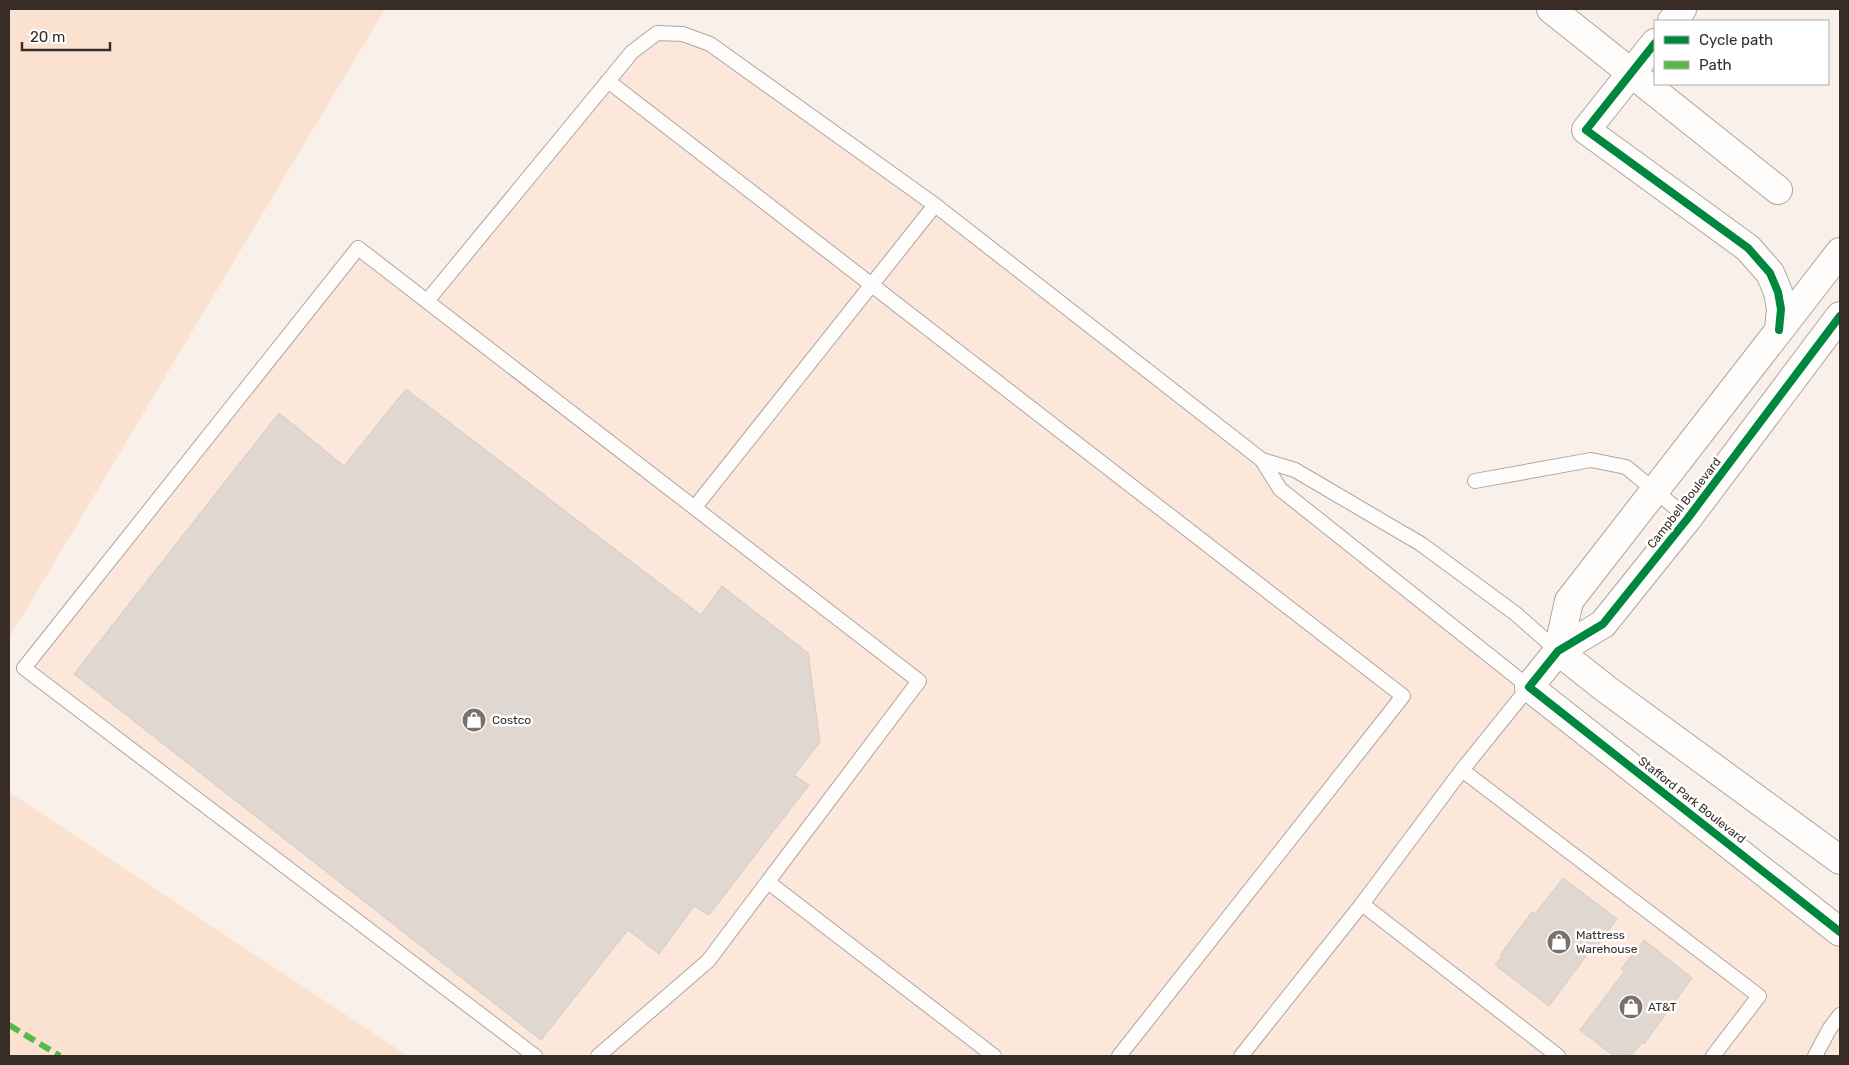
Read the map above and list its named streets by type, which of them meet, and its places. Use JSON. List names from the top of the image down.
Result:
{
  "streets": {
    "street": ["Campbell Boulevard", "Stafford Park Boulevard"]
  },
  "crossings": [
    ["Campbell Boulevard", "Stafford Park Boulevard"]
  ],
  "places": {
    "shop": ["Costco", "Mattress Warehouse", "AT&T"]
  },
  "legend": ["Cycle path", "Path"],
  "scale_bar": "20 m"
}
